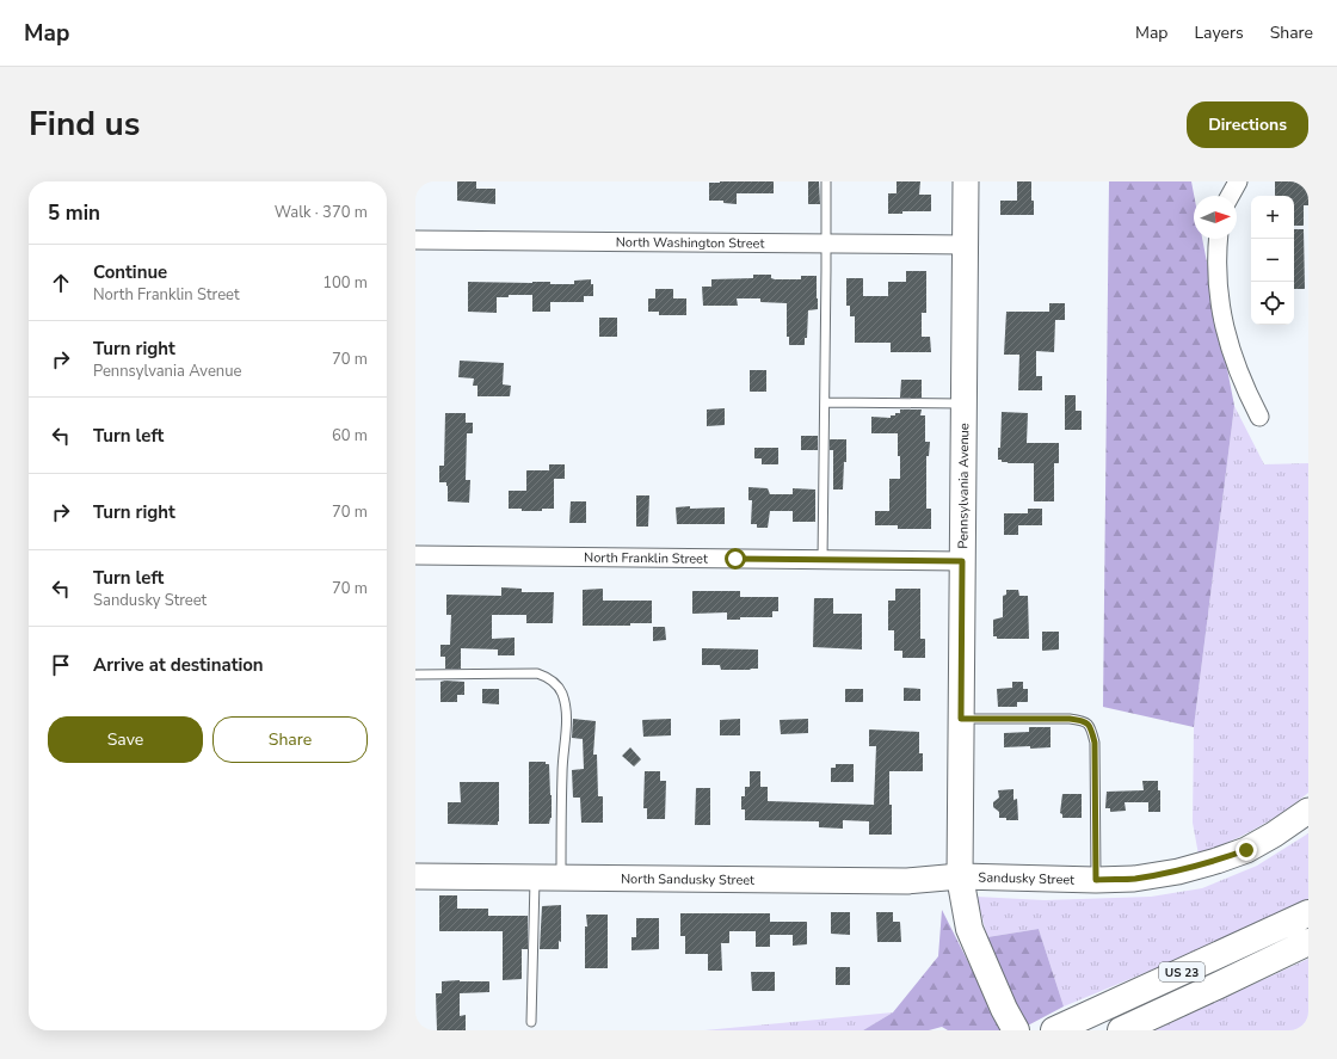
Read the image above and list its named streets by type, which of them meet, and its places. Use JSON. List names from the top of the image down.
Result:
{
  "streets": {
    "highway": ["US 23"],
    "street": [
      "North Washington Street",
      "Pennsylvania Avenue",
      "North Franklin Street",
      "Sandusky Street",
      "North Sandusky Street"
    ]
  },
  "crossings": [
    ["North Washington Street", "Pennsylvania Avenue"],
    ["Pennsylvania Avenue", "North Franklin Street"],
    ["Pennsylvania Avenue", "Sandusky Street"],
    ["Pennsylvania Avenue", "North Sandusky Street"],
    ["Sandusky Street", "North Sandusky Street"]
  ],
  "north": "right",
  "page": {
    "header": "Map",
    "nav": ["Map", "Layers", "Share"],
    "title": "Find us",
    "buttons": [
      "Directions",
      ["Save", "Share"]
    ],
    "heading": ["5 min", "Walk · 370 m"],
    "map_buttons": ["+", "−"],
    "list": [
      ["Continue", "North Franklin Street", "100 m"],
      ["Turn right", "Pennsylvania Avenue", "70 m"],
      ["Turn left", "60 m"],
      ["Turn right", "70 m"],
      ["Turn left", "Sandusky Street", "70 m"],
      "Arrive at destination"
    ]
  }
}
